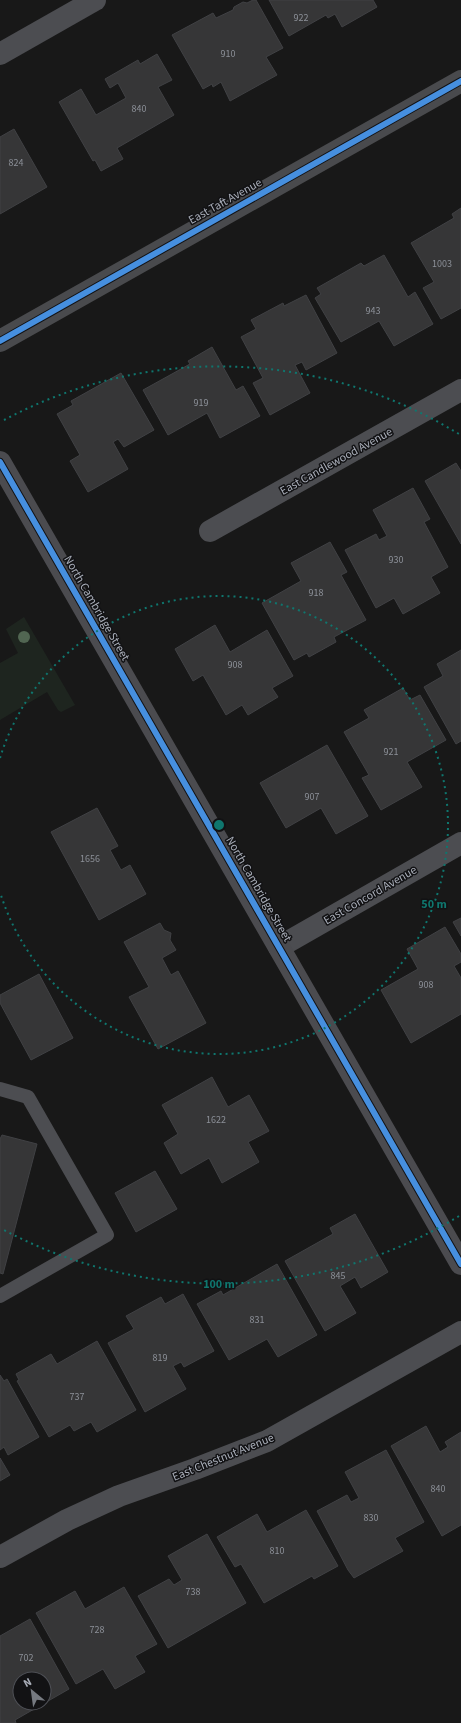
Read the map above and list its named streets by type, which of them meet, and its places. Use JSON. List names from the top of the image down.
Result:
{
  "streets": {
    "main road": ["East Taft Avenue"],
    "street": [
      "East Candlewood Avenue",
      "North Cambridge Street",
      "East Concord Avenue",
      "East Chestnut Avenue"
    ]
  },
  "crossings": [
    ["North Cambridge Street", "East Concord Avenue"]
  ],
  "house_numbers": [
    "922",
    "910",
    "840",
    "824",
    "1003",
    "943",
    "919",
    "930",
    "918",
    "908",
    "921",
    "907",
    "1656",
    "908",
    "1622",
    "845",
    "831",
    "819",
    "737",
    "840",
    "830",
    "810",
    "738",
    "728",
    "702"
  ],
  "north": "top left",
  "rings": ["50 m", "100 m"]
}
